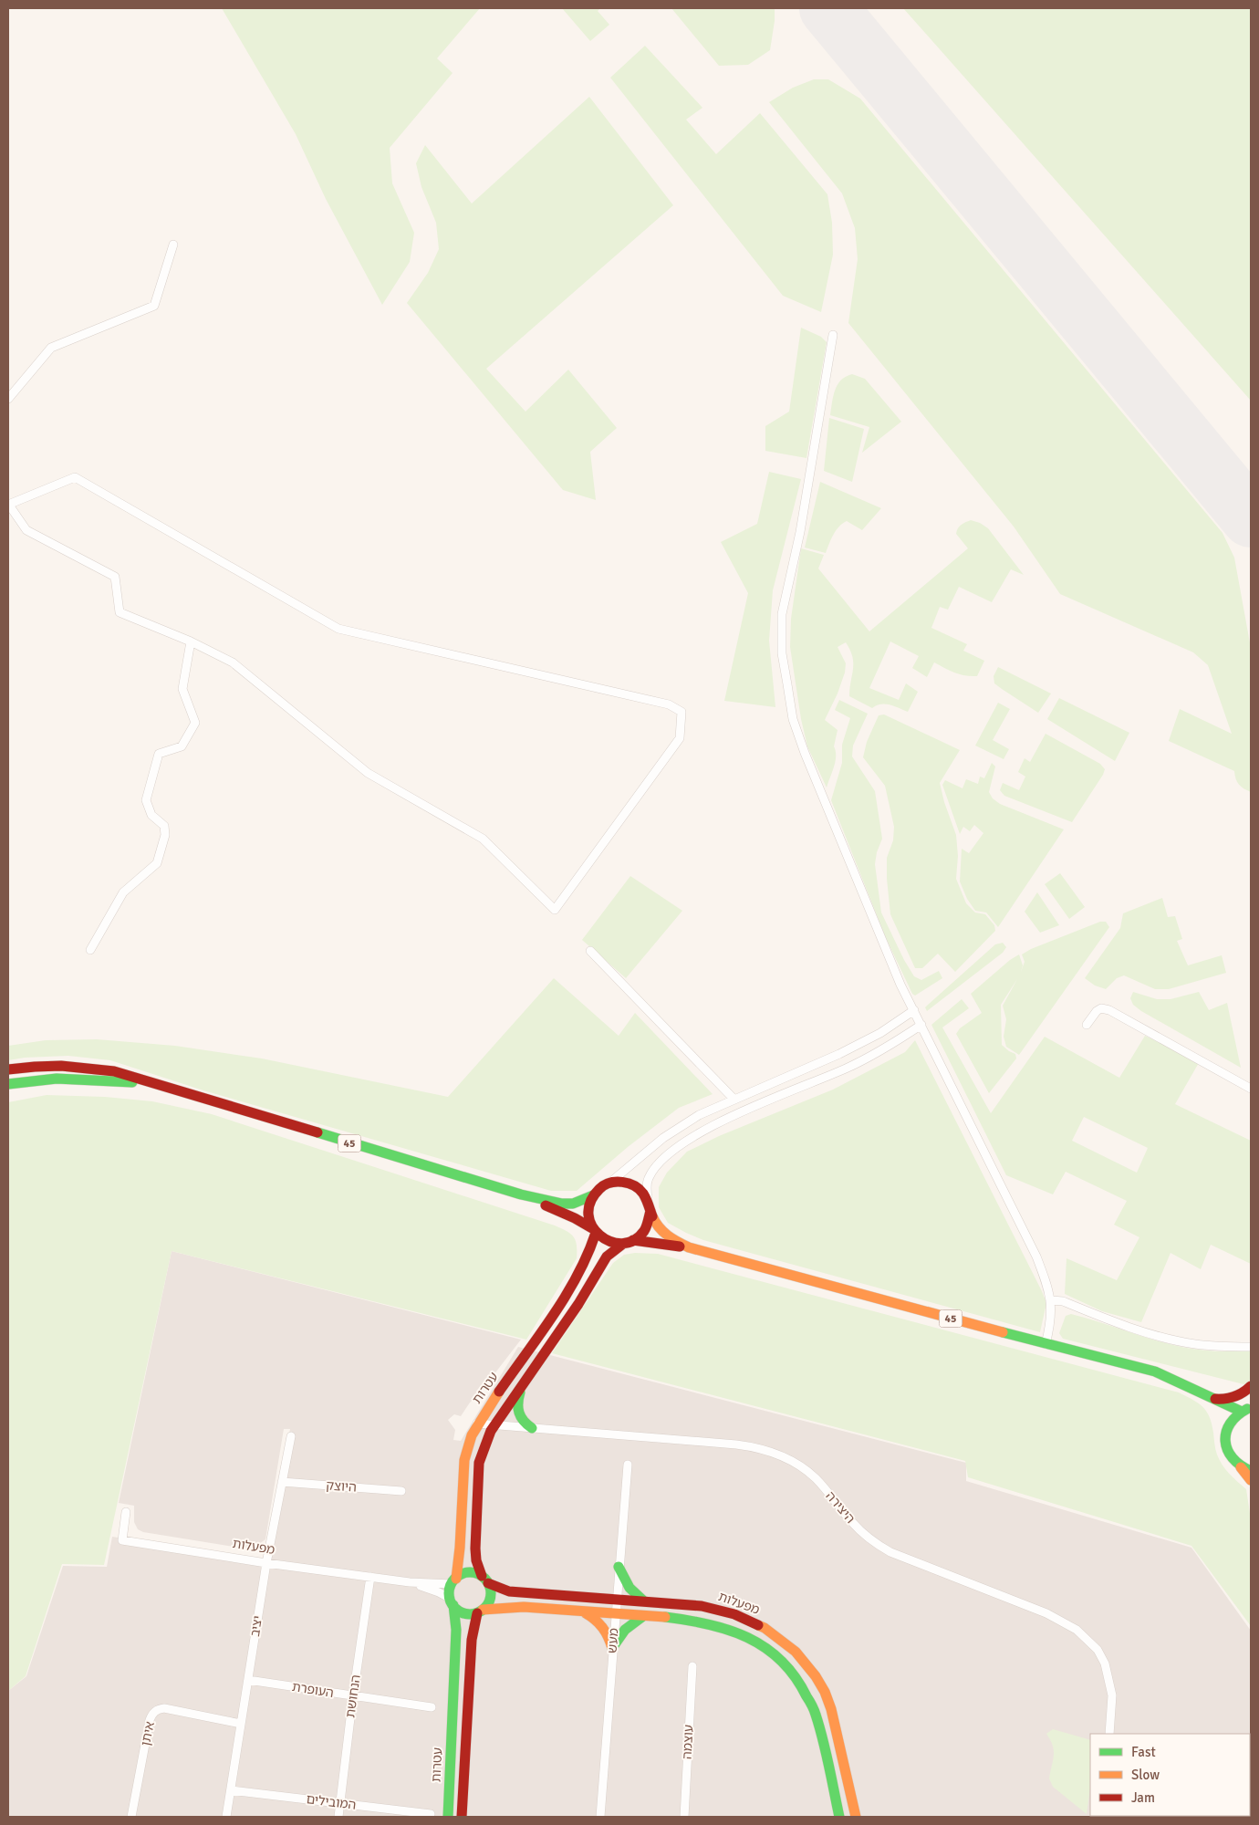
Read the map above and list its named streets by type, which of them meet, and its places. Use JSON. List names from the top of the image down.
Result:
{
  "streets": {
    "main road": ["45", "עטרות", "מפעלות"],
    "street": [
      "היוצק",
      "היצירה",
      "יציב",
      "מעש",
      "העופרת",
      "הנחושת",
      "איתן",
      "עוצמה",
      "המובילים"
    ]
  },
  "crossings": [
    ["45", "עטרות"],
    ["עטרות", "היצירה"],
    ["עטרות", "מפעלות"],
    ["היוצק", "יציב"],
    ["מפעלות", "יציב"],
    ["מפעלות", "מעש"],
    ["מפעלות", "הנחושת"],
    ["יציב", "העופרת"],
    ["יציב", "איתן"],
    ["יציב", "המובילים"],
    ["העופרת", "הנחושת"],
    ["הנחושת", "המובילים"]
  ],
  "legend": ["Fast", "Slow", "Jam"]
}
